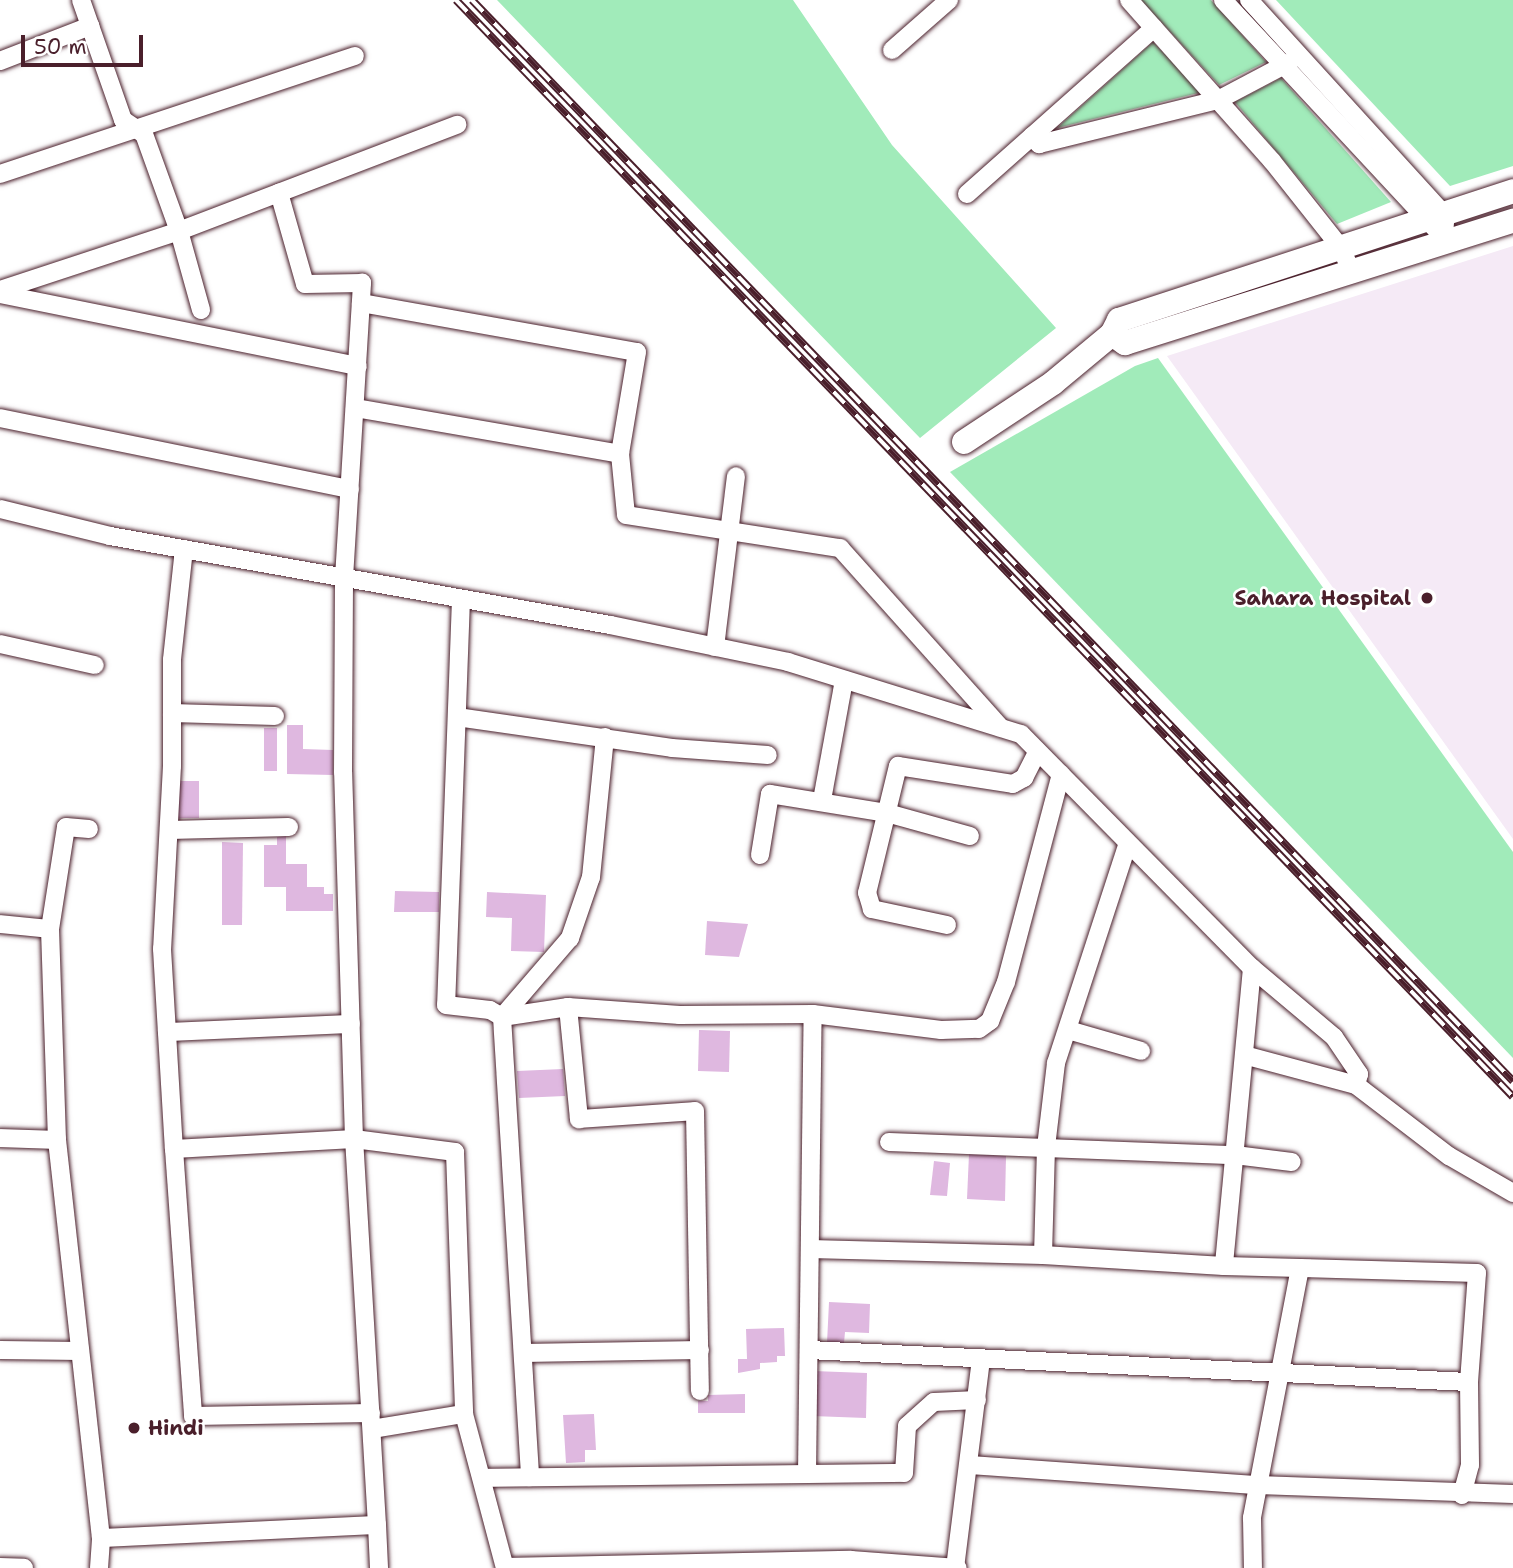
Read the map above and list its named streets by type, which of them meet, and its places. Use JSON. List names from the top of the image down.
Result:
{
  "places": ["Sahara Hospital", "Hindi"],
  "scale_bar": "50 m"
}
